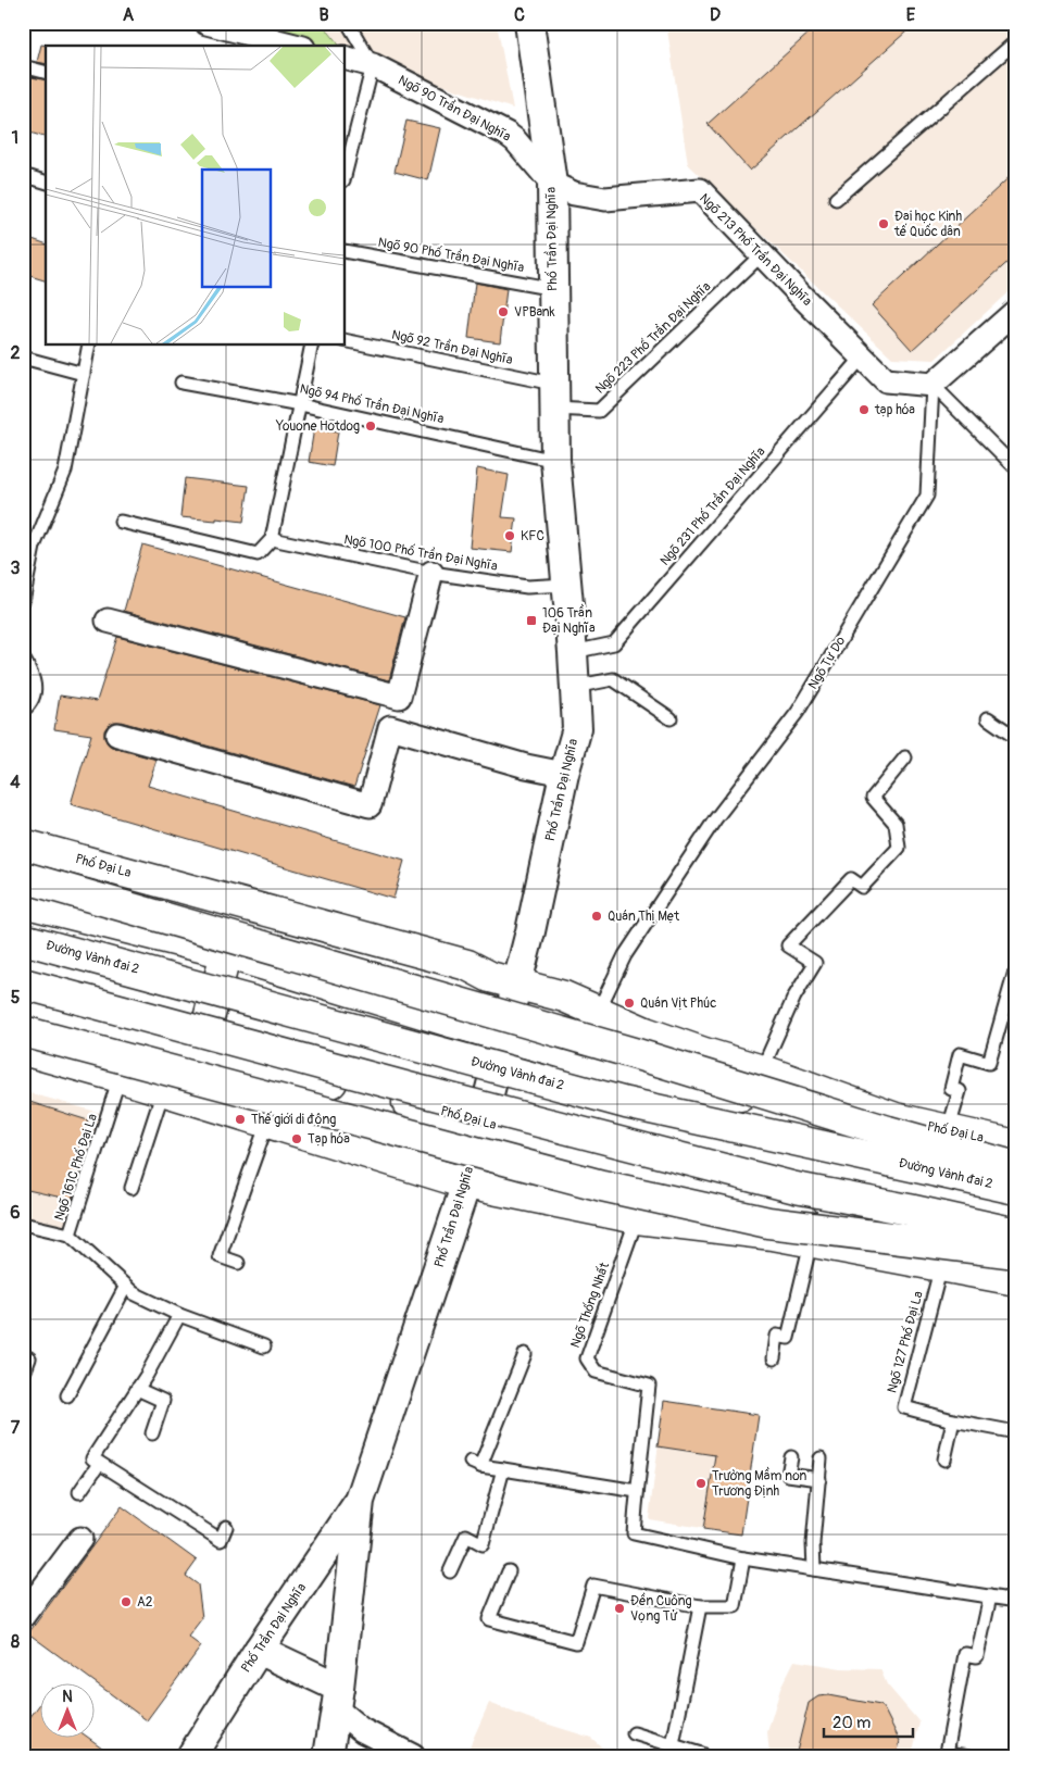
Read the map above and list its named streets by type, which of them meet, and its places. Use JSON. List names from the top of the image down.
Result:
{
  "streets": {
    "main road": ["Phố Đại La", "Đường Vành đai 2"],
    "street": ["Ngõ 90 Trần Đại Nghĩa", "Phố Trần Đại Nghĩa", "Ngõ 213 Phố Trần Đại Nghĩa"],
    "lane": [
      "Ngõ 90 Phố Trần Đại Nghĩa",
      "Ngõ 223 Phố Trần Đại Nghĩa",
      "Ngõ 92 Trần Đại Nghĩa",
      "Ngõ 94 Phố Trần Đại Nghĩa",
      "Ngõ 231 Phố Trần Đại Nghĩa",
      "Ngõ 100 Phố Trần Đại Nghĩa",
      "Ngõ Tự Do",
      "Ngõ 161C Phố Đại La",
      "Ngõ Thống Nhất",
      "Ngõ 127 Phố Đại La"
    ]
  },
  "crossings": [
    ["Ngõ 90 Trần Đại Nghĩa", "Phố Trần Đại Nghĩa"],
    ["Ngõ 90 Trần Đại Nghĩa", "Ngõ 213 Phố Trần Đại Nghĩa"],
    ["Phố Trần Đại Nghĩa", "Ngõ 213 Phố Trần Đại Nghĩa"],
    ["Phố Trần Đại Nghĩa", "Ngõ 90 Phố Trần Đại Nghĩa"],
    ["Phố Trần Đại Nghĩa", "Ngõ 223 Phố Trần Đại Nghĩa"],
    ["Phố Trần Đại Nghĩa", "Ngõ 92 Trần Đại Nghĩa"],
    ["Phố Trần Đại Nghĩa", "Ngõ 94 Phố Trần Đại Nghĩa"],
    ["Phố Trần Đại Nghĩa", "Ngõ 231 Phố Trần Đại Nghĩa"],
    ["Phố Trần Đại Nghĩa", "Ngõ 100 Phố Trần Đại Nghĩa"],
    ["Phố Trần Đại Nghĩa", "Phố Đại La"],
    ["Ngõ 213 Phố Trần Đại Nghĩa", "Ngõ 223 Phố Trần Đại Nghĩa"],
    ["Ngõ 213 Phố Trần Đại Nghĩa", "Ngõ 231 Phố Trần Đại Nghĩa"],
    ["Ngõ 213 Phố Trần Đại Nghĩa", "Ngõ Tự Do"],
    ["Ngõ 223 Phố Trần Đại Nghĩa", "Ngõ 92 Trần Đại Nghĩa"],
    ["Ngõ Tự Do", "Phố Đại La"],
    ["Phố Đại La", "Ngõ 161C Phố Đại La"],
    ["Phố Đại La", "Ngõ Thống Nhất"],
    ["Phố Đại La", "Ngõ 127 Phố Đại La"]
  ],
  "places": {
    "other": [
      "Đại học Kinh tế Quốc dân",
      "VPBank",
      "tạp hóa",
      "Youone Hotdog",
      "KFC",
      "Quán Thị Mẹt",
      "Quán Vịt Phúc",
      "Thế giới di động",
      "Tạp hóa",
      "Trường Mầm non Trương Định",
      "A2",
      "Đền Cuông Vọng Tử"
    ],
    "transit": ["106 Trần Đại Nghĩa"]
  },
  "scale_bar": "20 m",
  "north": "top",
  "grid": {
    "columns": [
      "A",
      "B",
      "C",
      "D",
      "E"
    ],
    "rows": [
      "1",
      "2",
      "3",
      "4",
      "5",
      "6",
      "7",
      "8"
    ]
  }
}
